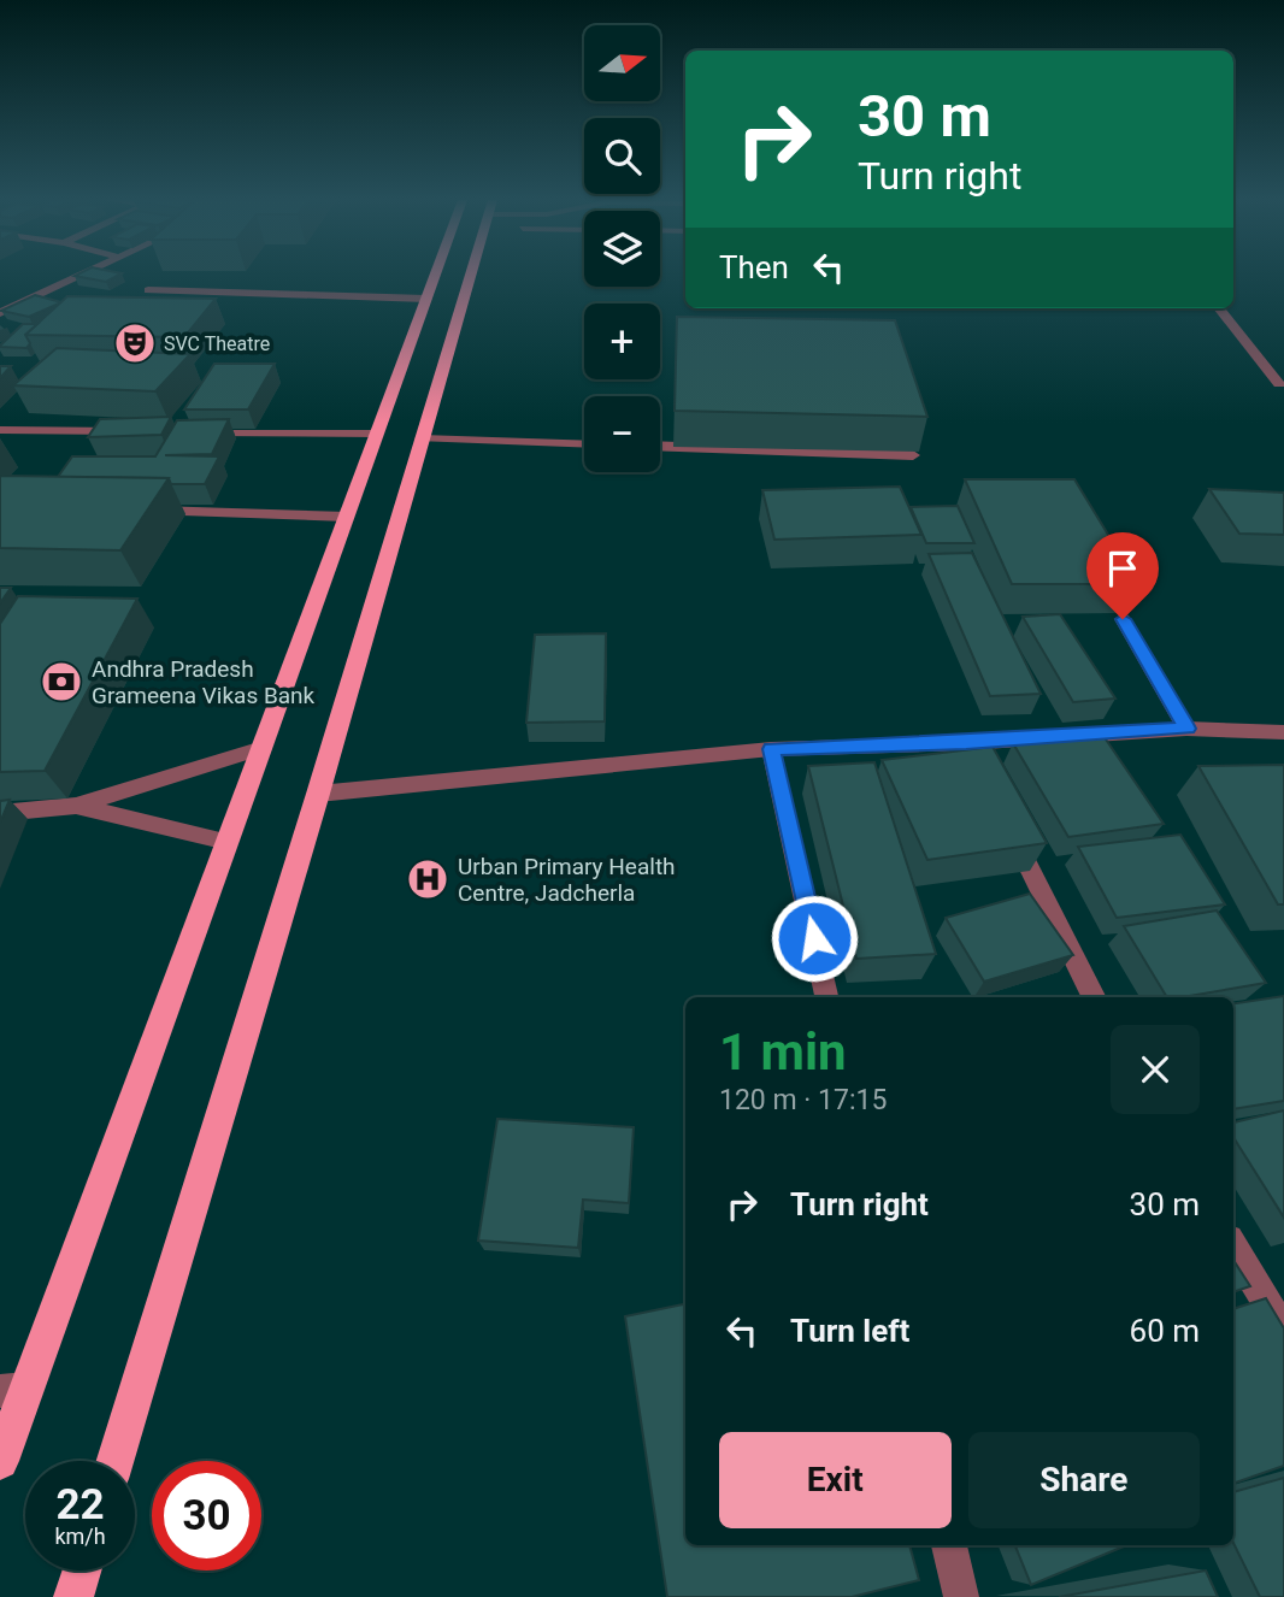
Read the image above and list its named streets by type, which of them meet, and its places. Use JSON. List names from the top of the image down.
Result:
{
  "places": {
    "theatre": ["SVC Theatre"],
    "bank": ["Andhra Pradesh Grameena Vikas Bank"],
    "hospital": ["Urban Primary Health Centre, Jadcherla"]
  },
  "north": "right",
  "page": {
    "map_buttons": ["+", "−"],
    "turn": ["30 m", "Turn right"],
    "then": "Then",
    "heading": ["1 min", "120 m · 17:15"],
    "list": [
      {
        "name": "Turn right",
        "value": "30 m"
      },
      {
        "name": "Turn left",
        "value": "60 m"
      }
    ],
    "buttons": ["Exit", "Share"],
    "speed": "22 km/h",
    "limit": "30"
  }
}
